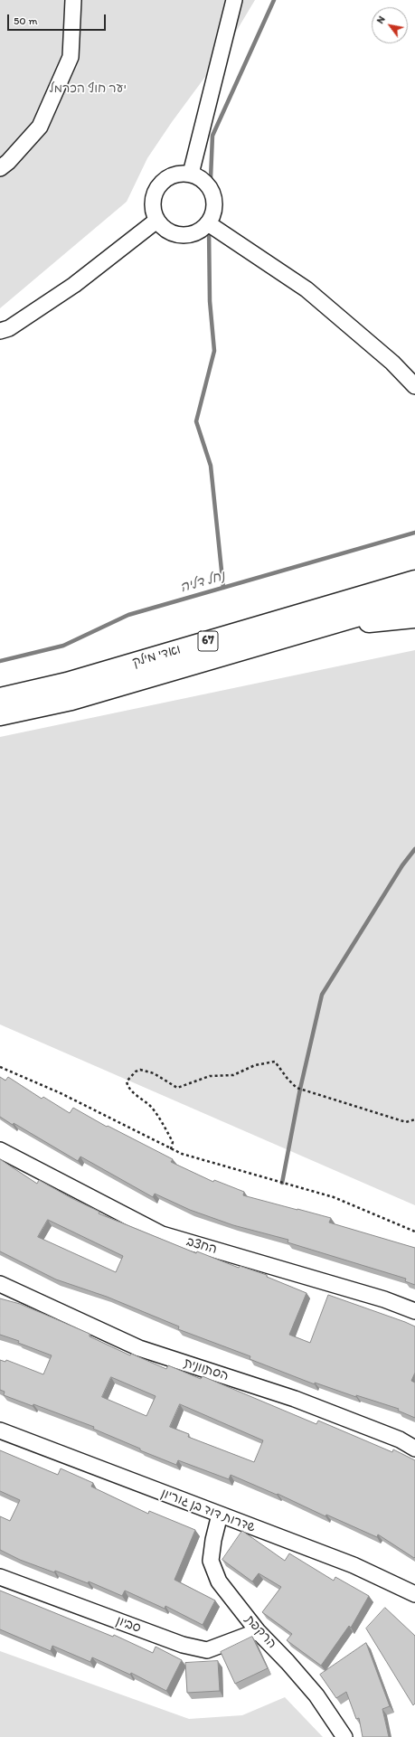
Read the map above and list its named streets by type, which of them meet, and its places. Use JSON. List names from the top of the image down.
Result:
{
  "streets": {
    "highway": ["67", "ואדי מילק"],
    "street": [
      "החצב",
      "הסתוונית",
      "שדרות דוד בן גוריון",
      "סביון",
      "הרקפת"
    ]
  },
  "crossings": [
    ["שדרות דוד בן גוריון", "הרקפת"],
    ["סביון", "הרקפת"]
  ],
  "water": ["נחל דליה"],
  "parks": ["יער חוף הכרמל"],
  "scale_bar": "50 m",
  "north": "top left"
}
